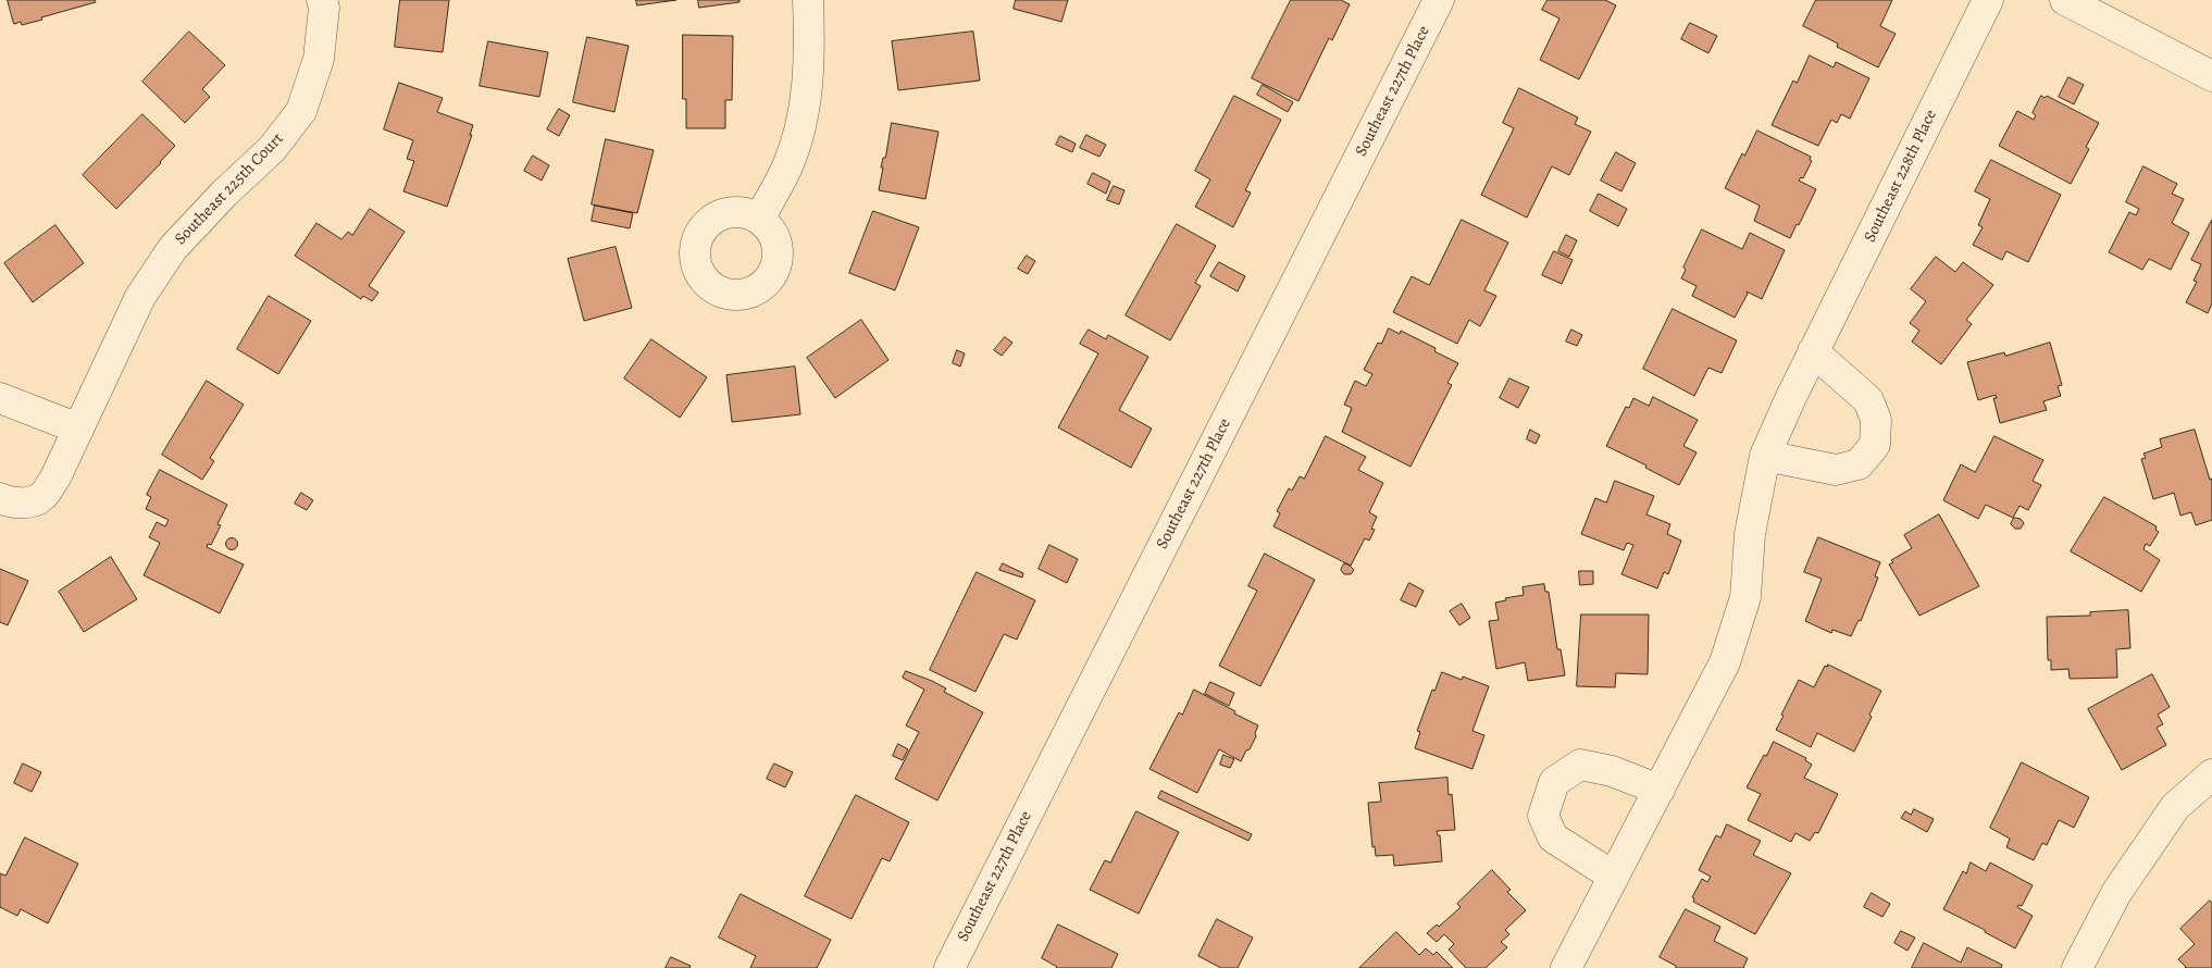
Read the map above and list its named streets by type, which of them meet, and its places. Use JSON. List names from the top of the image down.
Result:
{
  "streets": {
    "street": ["Southeast 227th Place", "Southeast 228th Place", "Southeast 225th Court"]
  }
}
